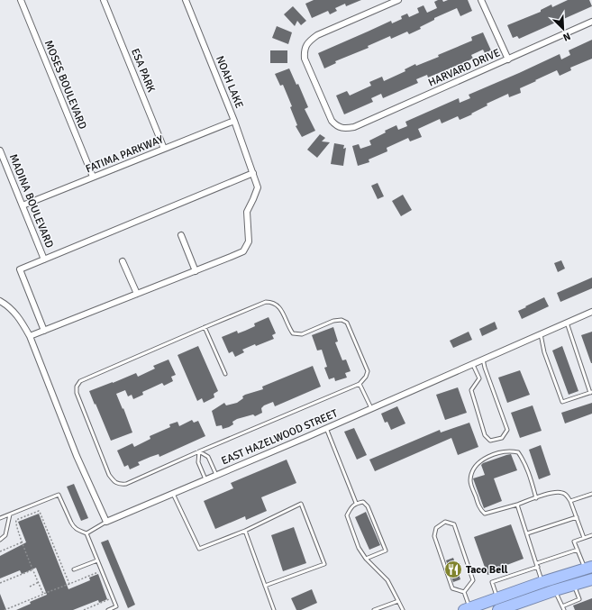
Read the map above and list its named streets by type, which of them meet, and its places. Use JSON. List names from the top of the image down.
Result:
{
  "streets": {
    "street": [
      "HARVARD DRIVE",
      "ESA PARK",
      "NOAH LAKE",
      "MOSES BOULEVARD",
      "FATIMA PARKWAY",
      "MADINA BOULEVARD",
      "EAST HAZELWOOD STREET"
    ]
  },
  "crossings": [
    ["ESA PARK", "FATIMA PARKWAY"],
    ["NOAH LAKE", "FATIMA PARKWAY"],
    ["MOSES BOULEVARD", "FATIMA PARKWAY"],
    ["FATIMA PARKWAY", "MADINA BOULEVARD"]
  ],
  "places": {
    "restaurant": ["Taco Bell"]
  },
  "north": "bottom right"
}
